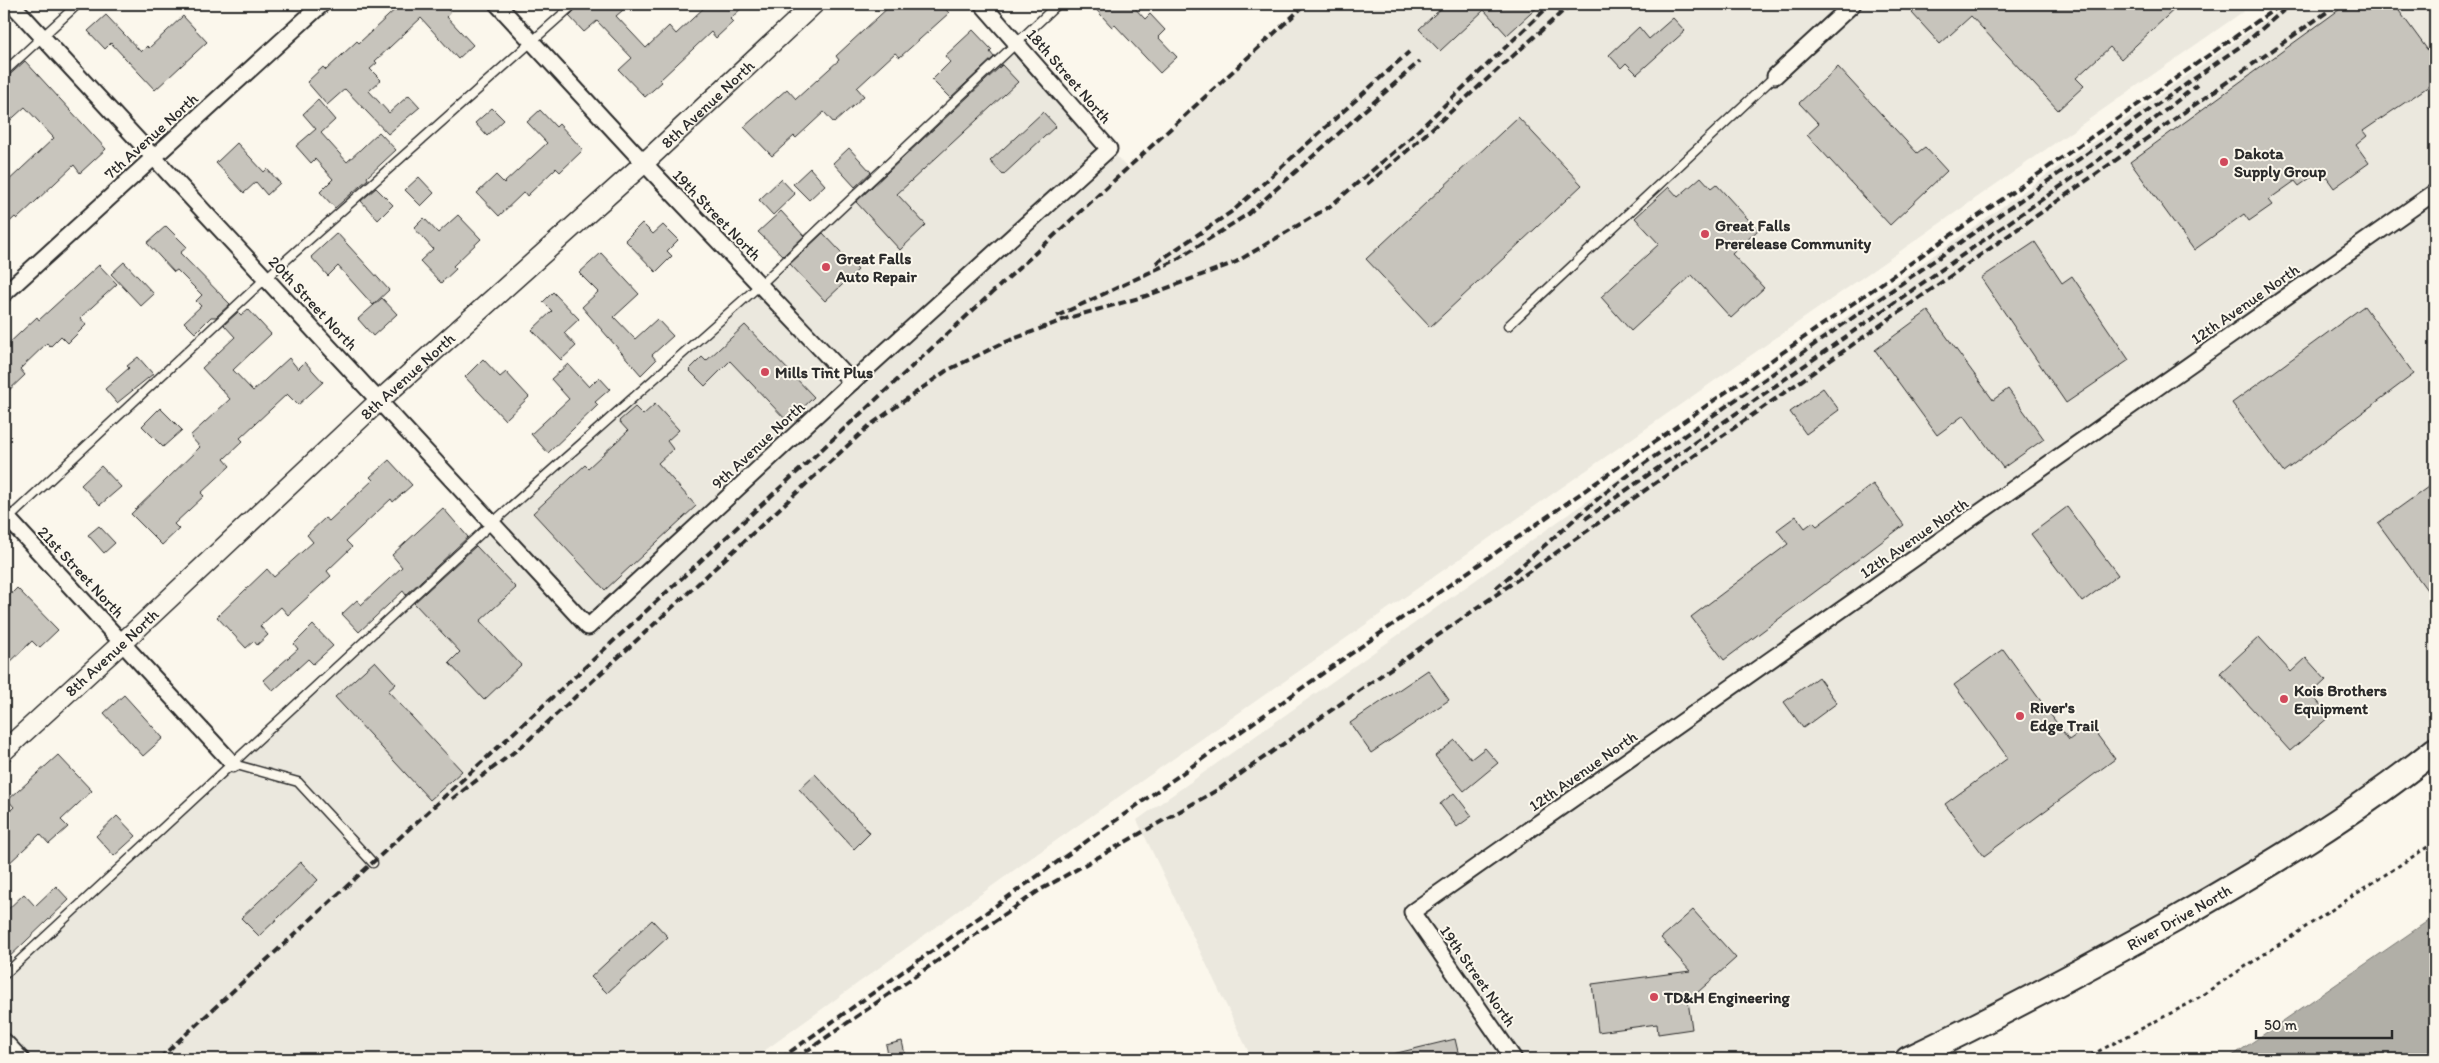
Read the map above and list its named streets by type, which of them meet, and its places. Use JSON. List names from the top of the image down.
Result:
{
  "streets": {
    "main road": ["River Drive North"],
    "street": [
      "18th Street North",
      "8th Avenue North",
      "7th Avenue North",
      "19th Street North",
      "20th Street North",
      "12th Avenue North",
      "9th Avenue North",
      "21st Street North"
    ]
  },
  "crossings": [
    ["18th Street North", "9th Avenue North"],
    ["8th Avenue North", "19th Street North"],
    ["8th Avenue North", "20th Street North"],
    ["8th Avenue North", "21st Street North"],
    ["7th Avenue North", "20th Street North"],
    ["19th Street North", "12th Avenue North"],
    ["19th Street North", "9th Avenue North"],
    ["20th Street North", "9th Avenue North"]
  ],
  "places": [
    "Dakota Supply Group",
    "Great Falls Prerelease Community",
    "Great Falls Auto Repair",
    "Mills Tint Plus",
    "Kois Brothers Equipment",
    "River's Edge Trail",
    "TD&H Engineering"
  ],
  "scale_bar": "50 m"
}
